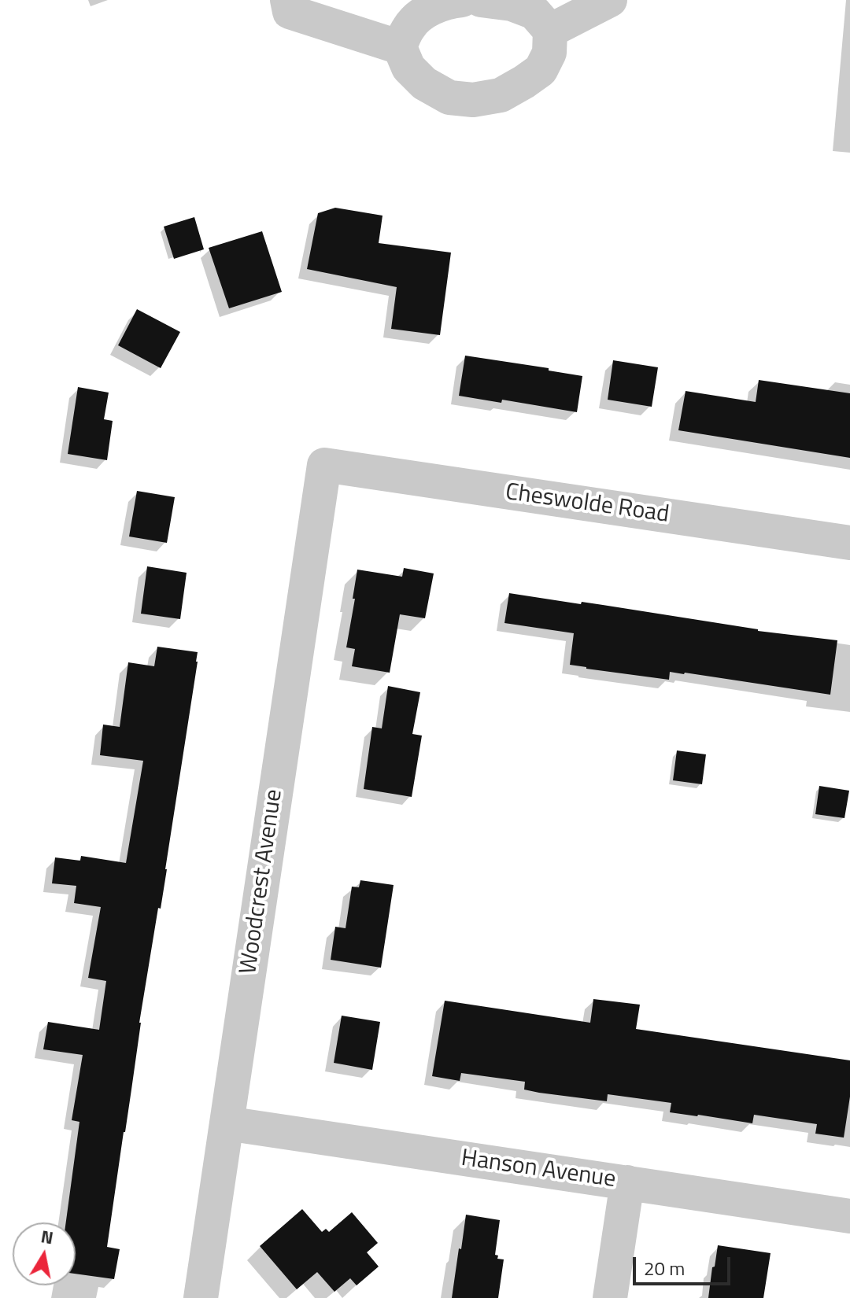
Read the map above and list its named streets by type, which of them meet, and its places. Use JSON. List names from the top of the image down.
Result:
{
  "streets": {
    "street": ["Cheswolde Road", "Woodcrest Avenue", "Hanson Avenue"]
  },
  "crossings": [
    ["Cheswolde Road", "Woodcrest Avenue"],
    ["Woodcrest Avenue", "Hanson Avenue"]
  ],
  "scale_bar": "20 m",
  "north": "top"
}
